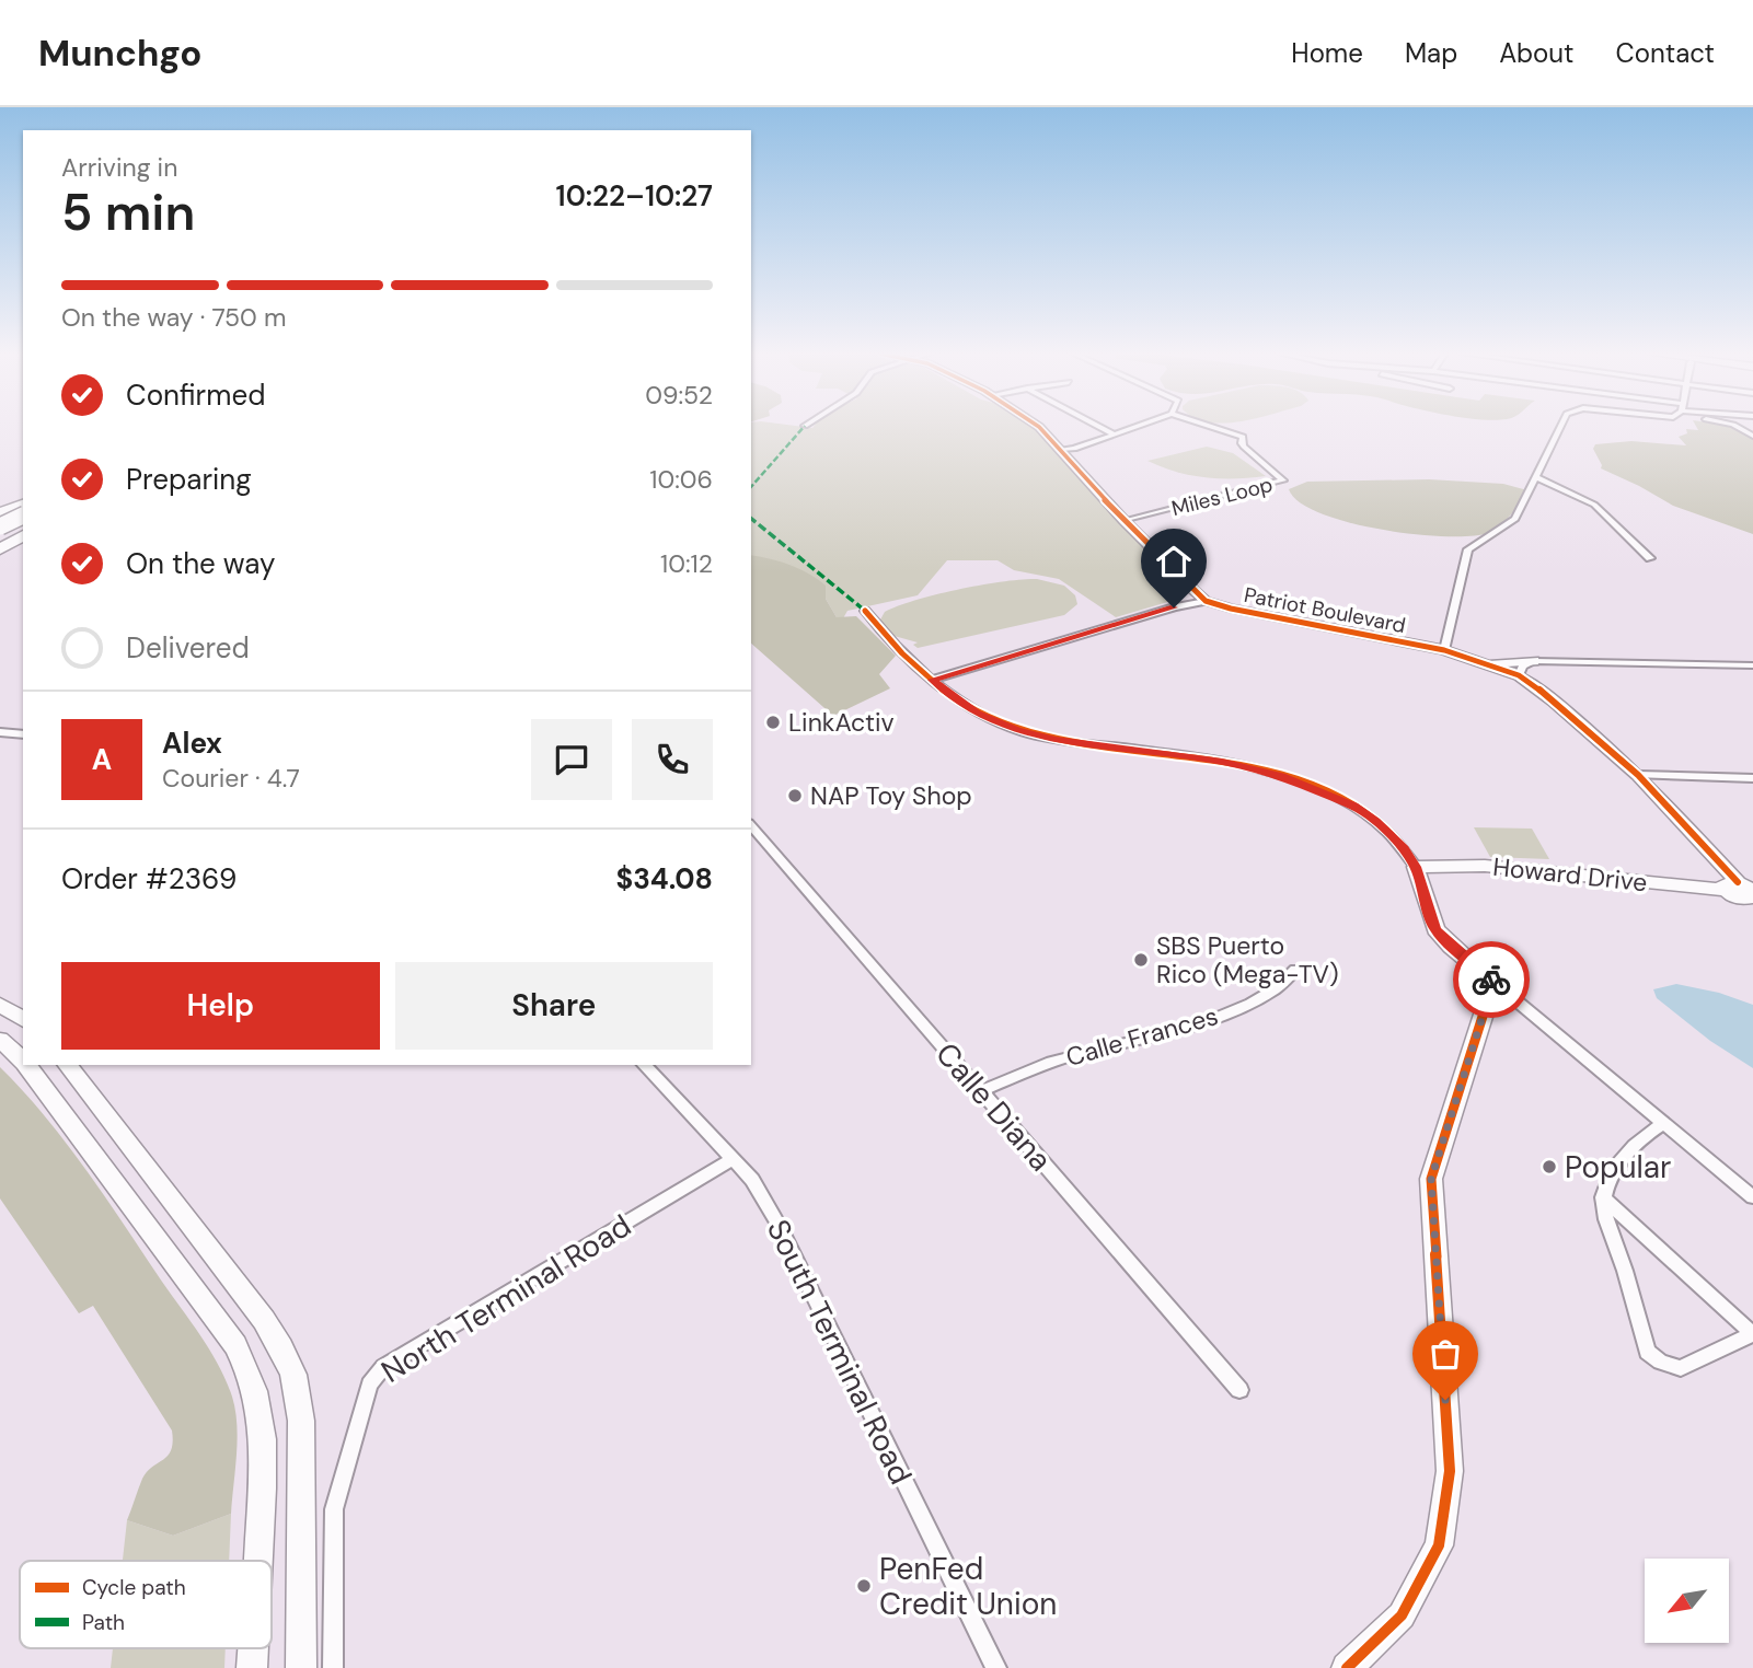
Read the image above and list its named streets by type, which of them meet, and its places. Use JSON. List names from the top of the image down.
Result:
{
  "streets": {
    "street": [
      "Miles Loop",
      "Patriot Boulevard",
      "Howard Drive",
      "Calle Frances",
      "Calle Diana",
      "North Terminal Road",
      "South Terminal Road"
    ]
  },
  "crossings": [
    ["Miles Loop", "Patriot Boulevard"],
    ["Patriot Boulevard", "Howard Drive"],
    ["Calle Frances", "Calle Diana"],
    ["North Terminal Road", "South Terminal Road"]
  ],
  "places": [
    "LinkActiv",
    "NAP Toy Shop",
    "SBS Puerto Rico (Mega-TV)",
    "Popular",
    "PenFed Credit Union"
  ],
  "legend": ["Cycle path", "Path"],
  "north": "bottom left",
  "page": {
    "header": "Munchgo",
    "nav": [
      "Home",
      "Map",
      "About",
      "Contact"
    ],
    "heading": ["5 min", "Arriving in", "10:22–10:27"],
    "panel": [
      "Alex",
      "Courier · 4.7",
      "Order #2369",
      "$34.08"
    ],
    "bar": "On the way · 750 m",
    "list": [
      ["Confirmed", "09:52"],
      ["Preparing", "10:06"],
      ["On the way", "10:12"],
      "Delivered"
    ],
    "round": "A",
    "buttons": ["Help", "Share"]
  }
}
